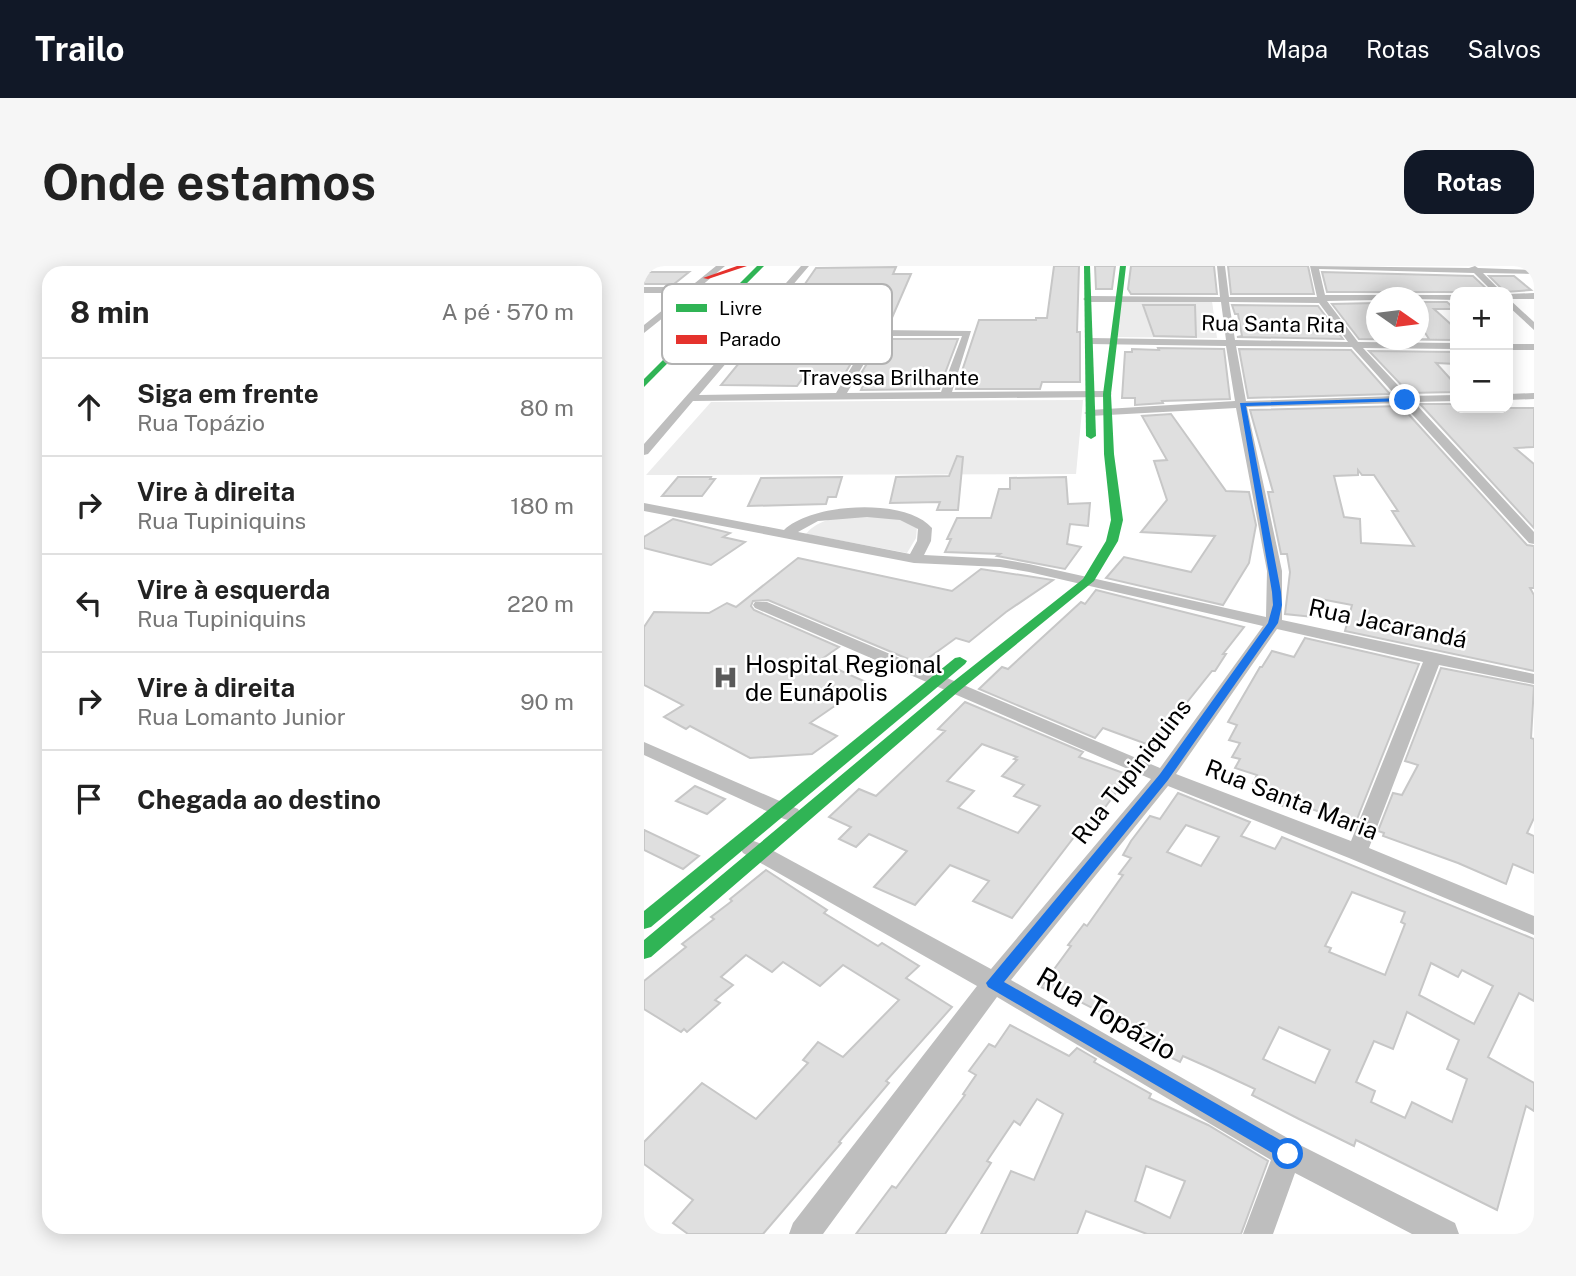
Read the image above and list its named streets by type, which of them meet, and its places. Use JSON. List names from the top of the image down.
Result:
{
  "streets": {
    "street": [
      "Rua Santa Rita",
      "Travessa Brilhante",
      "Rua Jacarandá",
      "Rua Tupiniquins",
      "Rua Santa Maria",
      "Rua Topázio"
    ]
  },
  "crossings": [
    ["Rua Jacarandá", "Rua Tupiniquins"],
    ["Rua Tupiniquins", "Rua Santa Maria"],
    ["Rua Tupiniquins", "Rua Topázio"]
  ],
  "places": {
    "hospital": ["Hospital Regional de Eunápolis"]
  },
  "legend": ["Livre", "Parado"],
  "north": "right",
  "page": {
    "header": "Trailo",
    "nav": ["Mapa", "Rotas", "Salvos"],
    "buttons": "Rotas",
    "title": "Onde estamos",
    "heading": ["8 min", "A pé · 570 m"],
    "map_buttons": ["+", "−"],
    "list": [
      ["Siga em frente", "Rua Topázio", "80 m"],
      ["Vire à direita", "Rua Tupiniquins", "180 m"],
      ["Vire à esquerda", "Rua Tupiniquins", "220 m"],
      ["Vire à direita", "Rua Lomanto Junior", "90 m"],
      "Chegada ao destino"
    ]
  }
}
